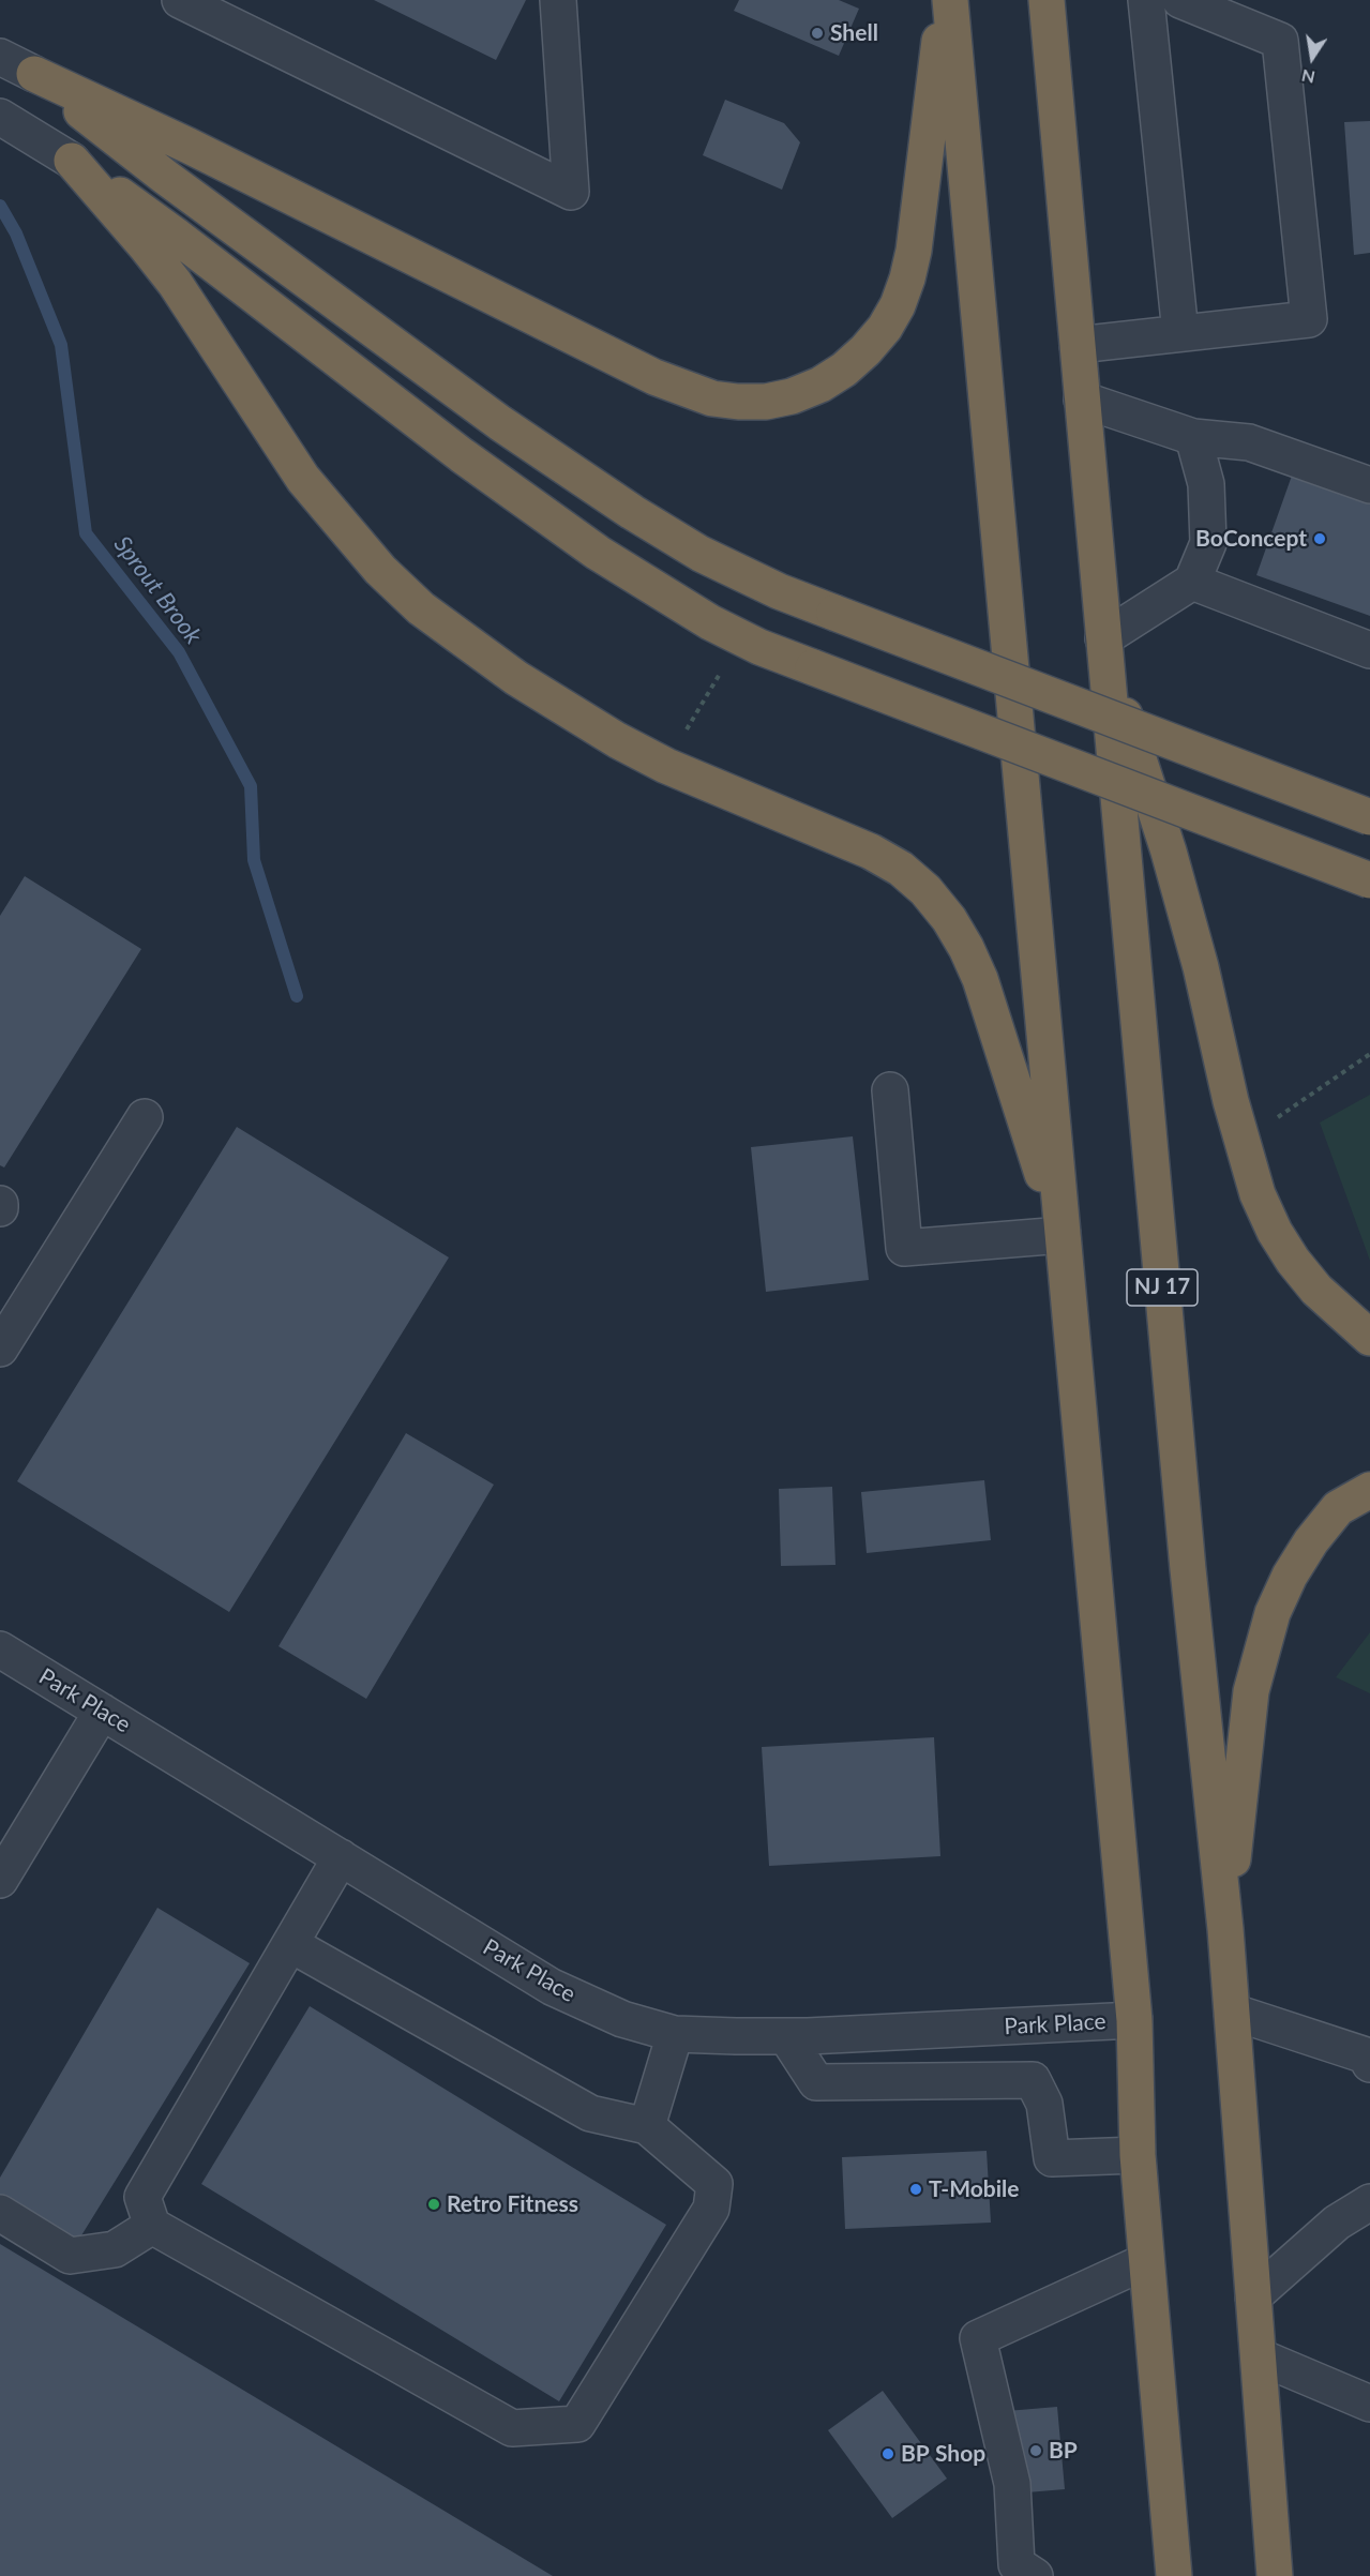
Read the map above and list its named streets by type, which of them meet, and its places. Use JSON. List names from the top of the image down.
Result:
{
  "streets": {
    "highway": ["NJ 17"],
    "street": ["Park Place"]
  },
  "water": ["Sprout Brook"],
  "places": [
    "Shell",
    "BoConcept",
    "T-Mobile",
    "Retro Fitness",
    "BP",
    "BP Shop"
  ],
  "north": "bottom"
}
